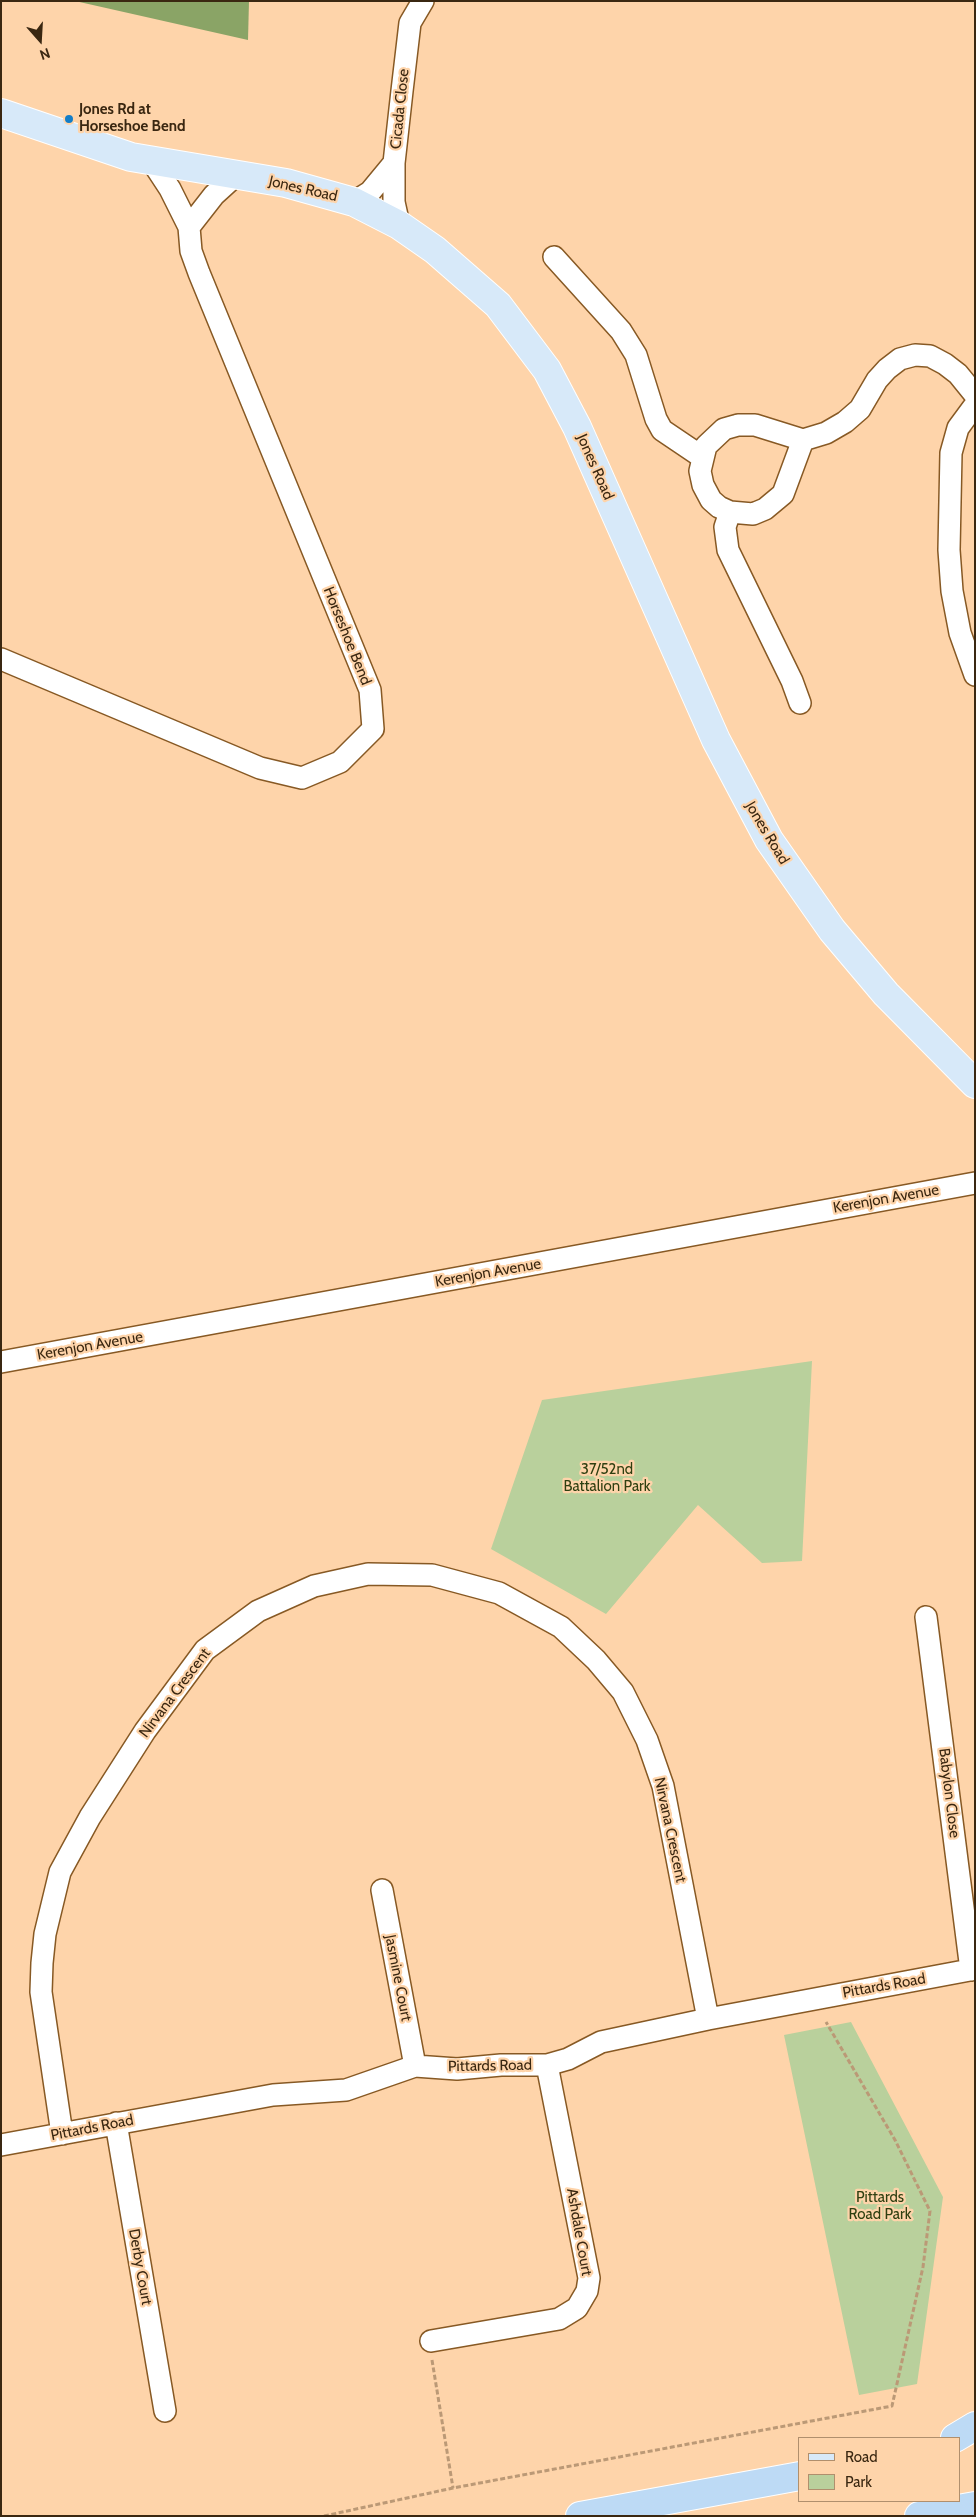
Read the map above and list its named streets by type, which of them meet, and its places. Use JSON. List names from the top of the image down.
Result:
{
  "streets": {
    "main road": ["Jones Road"],
    "street": [
      "Cicada Close",
      "Horseshoe Bend",
      "Kerenjon Avenue",
      "Nirvana Crescent",
      "Babylon Close",
      "Jasmine Court",
      "Pittards Road",
      "Ashdale Court",
      "Derby Court"
    ]
  },
  "crossings": [
    ["Cicada Close", "Jones Road"],
    ["Nirvana Crescent", "Pittards Road"],
    ["Babylon Close", "Pittards Road"],
    ["Jasmine Court", "Pittards Road"],
    ["Pittards Road", "Ashdale Court"],
    ["Pittards Road", "Derby Court"]
  ],
  "parks": ["37/52nd Battalion Park", "Pittards Road Park"],
  "places": ["Jones Rd at Horseshoe Bend"],
  "legend": ["Road", "Park"],
  "north": "bottom"
}
